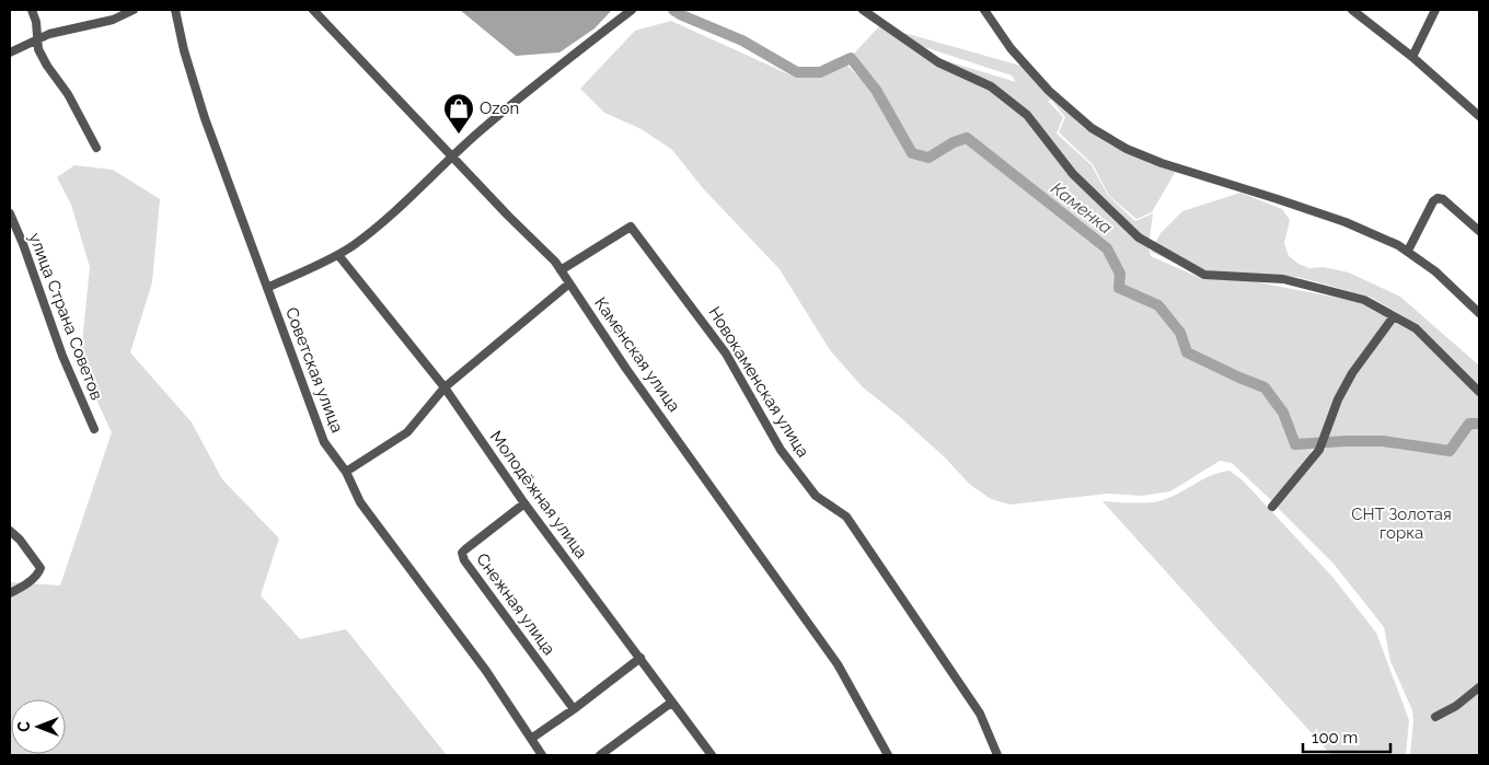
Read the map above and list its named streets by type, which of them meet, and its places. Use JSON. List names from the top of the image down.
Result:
{
  "streets": {
    "street": [
      "улица Страна Советов",
      "Каменская улица",
      "Советская улица",
      "Новокаменская улица",
      "Молодёжная улица",
      "Снежная улица"
    ]
  },
  "crossings": [
    ["Каменская улица", "Новокаменская улица"],
    ["Молодёжная улица", "Снежная улица"]
  ],
  "water": ["Каменка"],
  "parks": ["СНТ Золотая горка"],
  "places": {
    "shop": ["Ozon"]
  },
  "scale_bar": "100 m",
  "north": "left"
}
